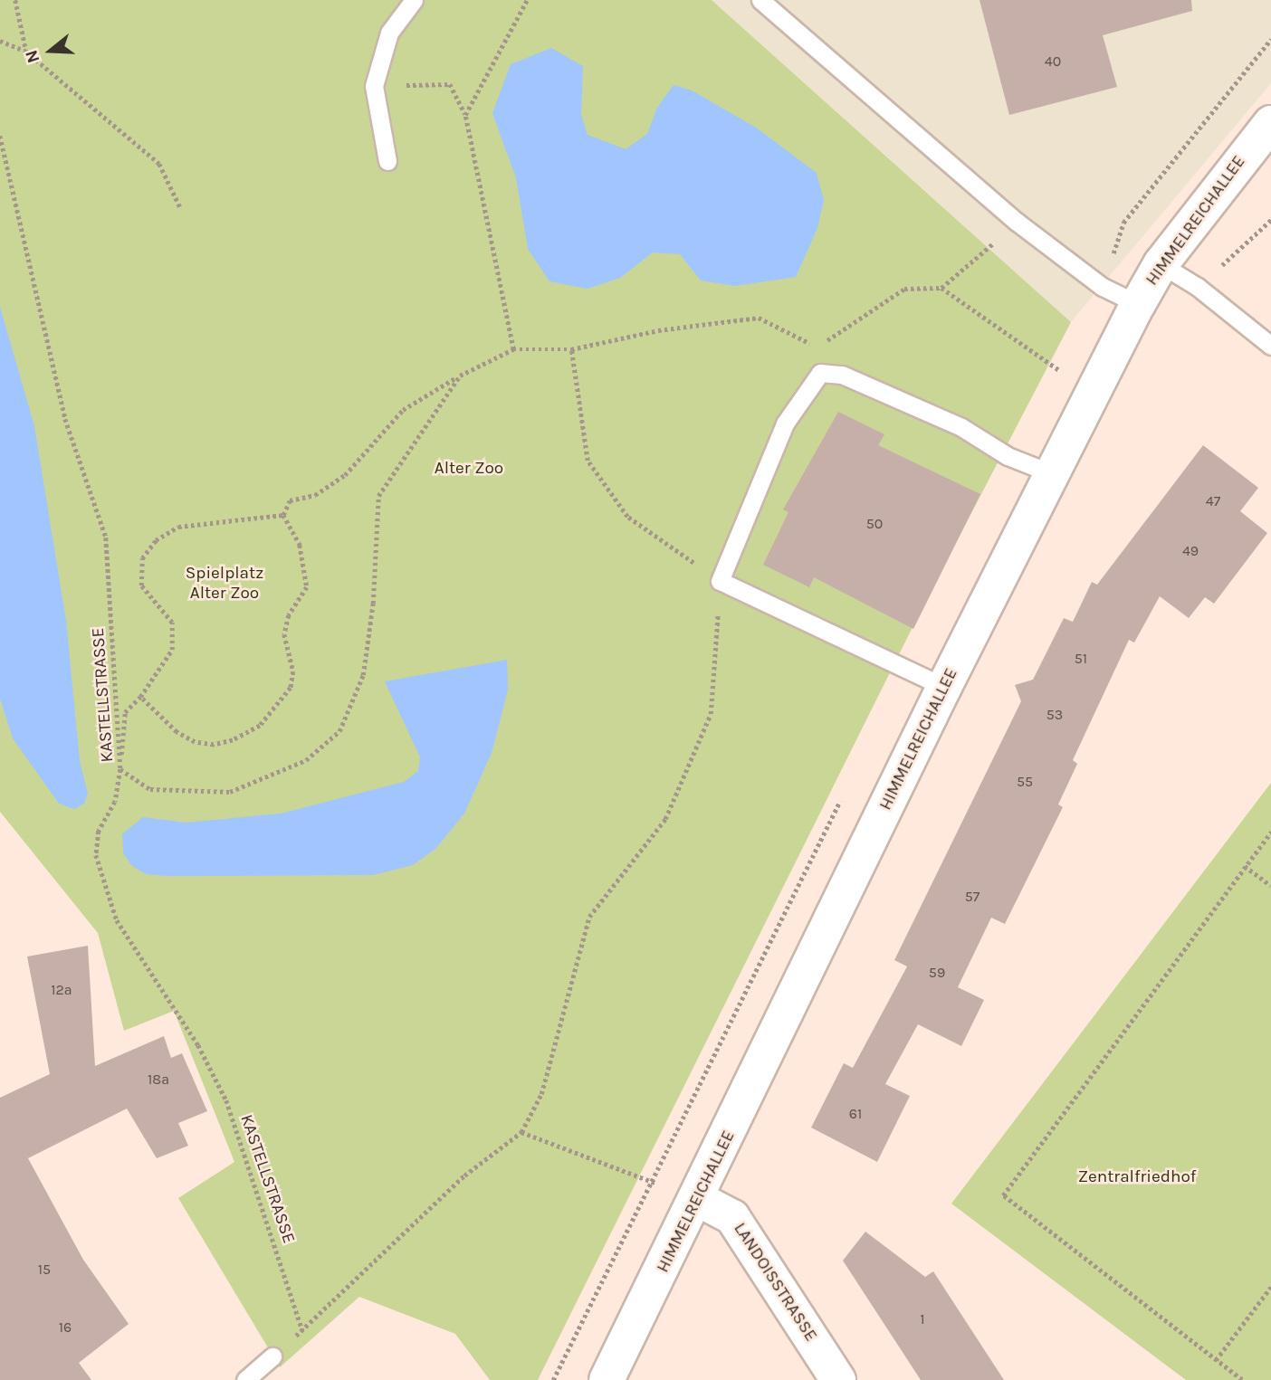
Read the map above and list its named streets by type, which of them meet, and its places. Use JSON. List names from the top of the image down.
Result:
{
  "streets": {
    "street": ["HIMMELREICHALLEE", "LANDOISSTRASSE"],
    "path": ["KASTELLSTRASSE"]
  },
  "crossings": [
    ["HIMMELREICHALLEE", "LANDOISSTRASSE"]
  ],
  "parks": ["Alter Zoo", "Spielplatz Alter Zoo", "Zentralfriedhof"],
  "house_numbers": [
    "40",
    "47",
    "50",
    "49",
    "51",
    "53",
    "55",
    "57",
    "59",
    "12a",
    "18a",
    "61",
    "15",
    "1",
    "16"
  ],
  "north": "left"
}
